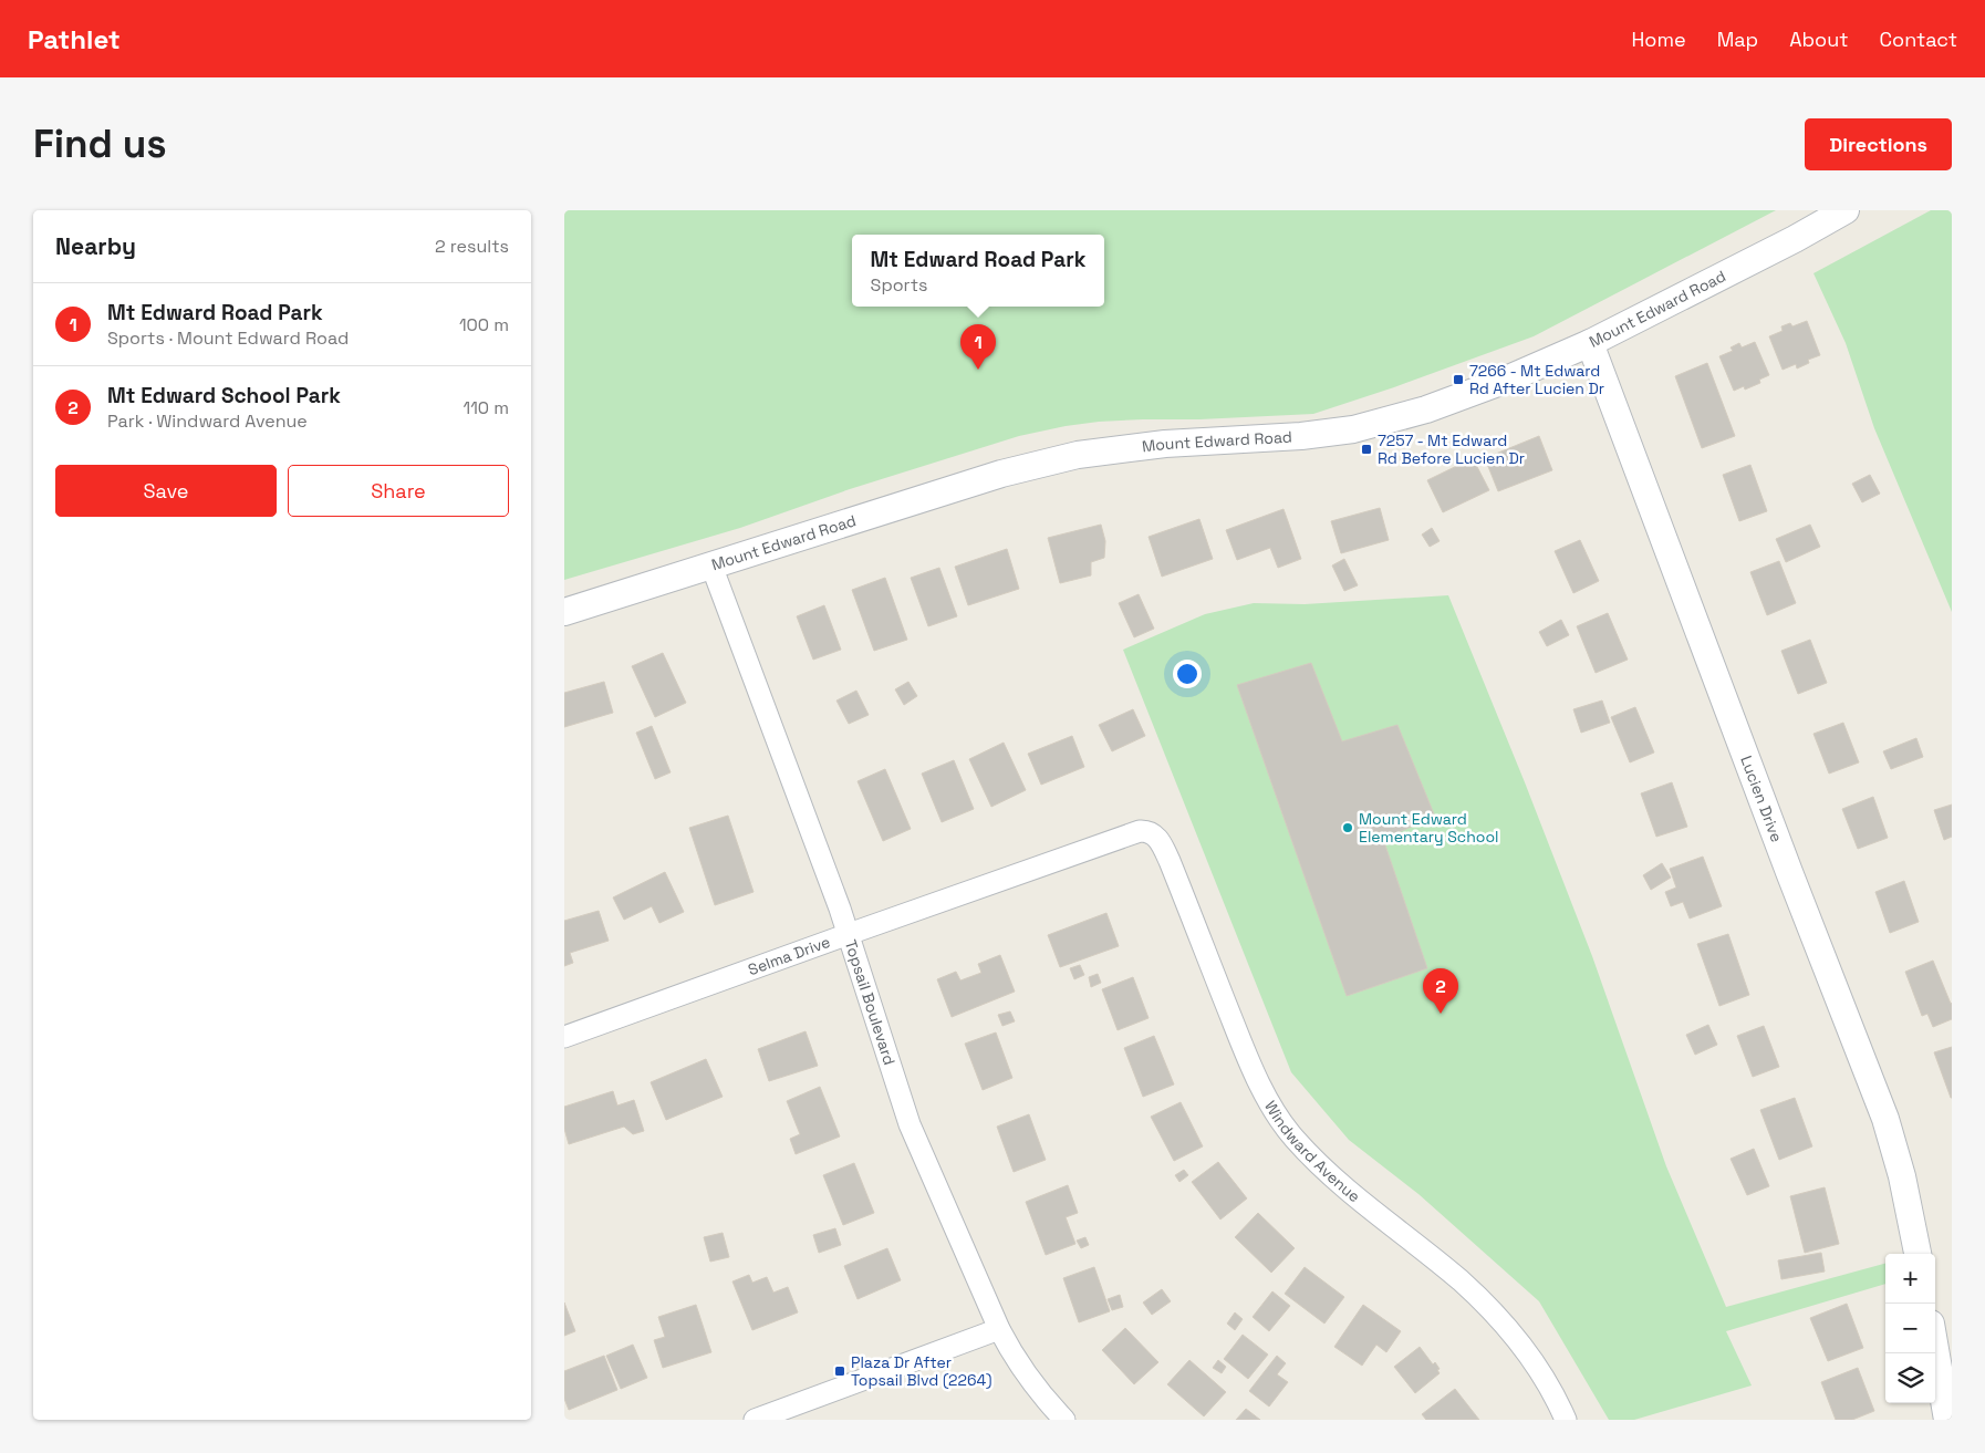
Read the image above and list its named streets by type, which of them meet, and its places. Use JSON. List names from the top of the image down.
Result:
{
  "streets": {
    "street": [
      "Mount Edward Road",
      "Lucien Drive",
      "Selma Drive",
      "Topsail Boulevard",
      "Windward Avenue"
    ]
  },
  "crossings": [
    ["Mount Edward Road", "Lucien Drive"],
    ["Mount Edward Road", "Topsail Boulevard"],
    ["Selma Drive", "Topsail Boulevard"],
    ["Selma Drive", "Windward Avenue"]
  ],
  "places": {
    "transit": ["7266 - Mt Edward Rd After Lucien Dr", "7257 - Mt Edward Rd Before Lucien Dr", "Plaza Dr After Topsail Blvd (2264)"],
    "other": ["Mount Edward Elementary School"]
  },
  "page": {
    "header": "Pathlet",
    "nav": [
      "Home",
      "Map",
      "About",
      "Contact"
    ],
    "buttons": [
      "Directions",
      ["Save", "Share"]
    ],
    "title": "Find us",
    "heading": ["Nearby", "2 results"],
    "popup": ["Mt Edward Road Park", "Sports"],
    "list": [
      {
        "mark": "1",
        "name": "Mt Edward Road Park",
        "note": "Sports · Mount Edward Road",
        "value": "100 m"
      },
      {
        "mark": "2",
        "name": "Mt Edward School Park",
        "note": "Park · Windward Avenue",
        "value": "110 m"
      }
    ],
    "pins": ["1", "2"],
    "map_buttons": ["+", "−"]
  }
}
